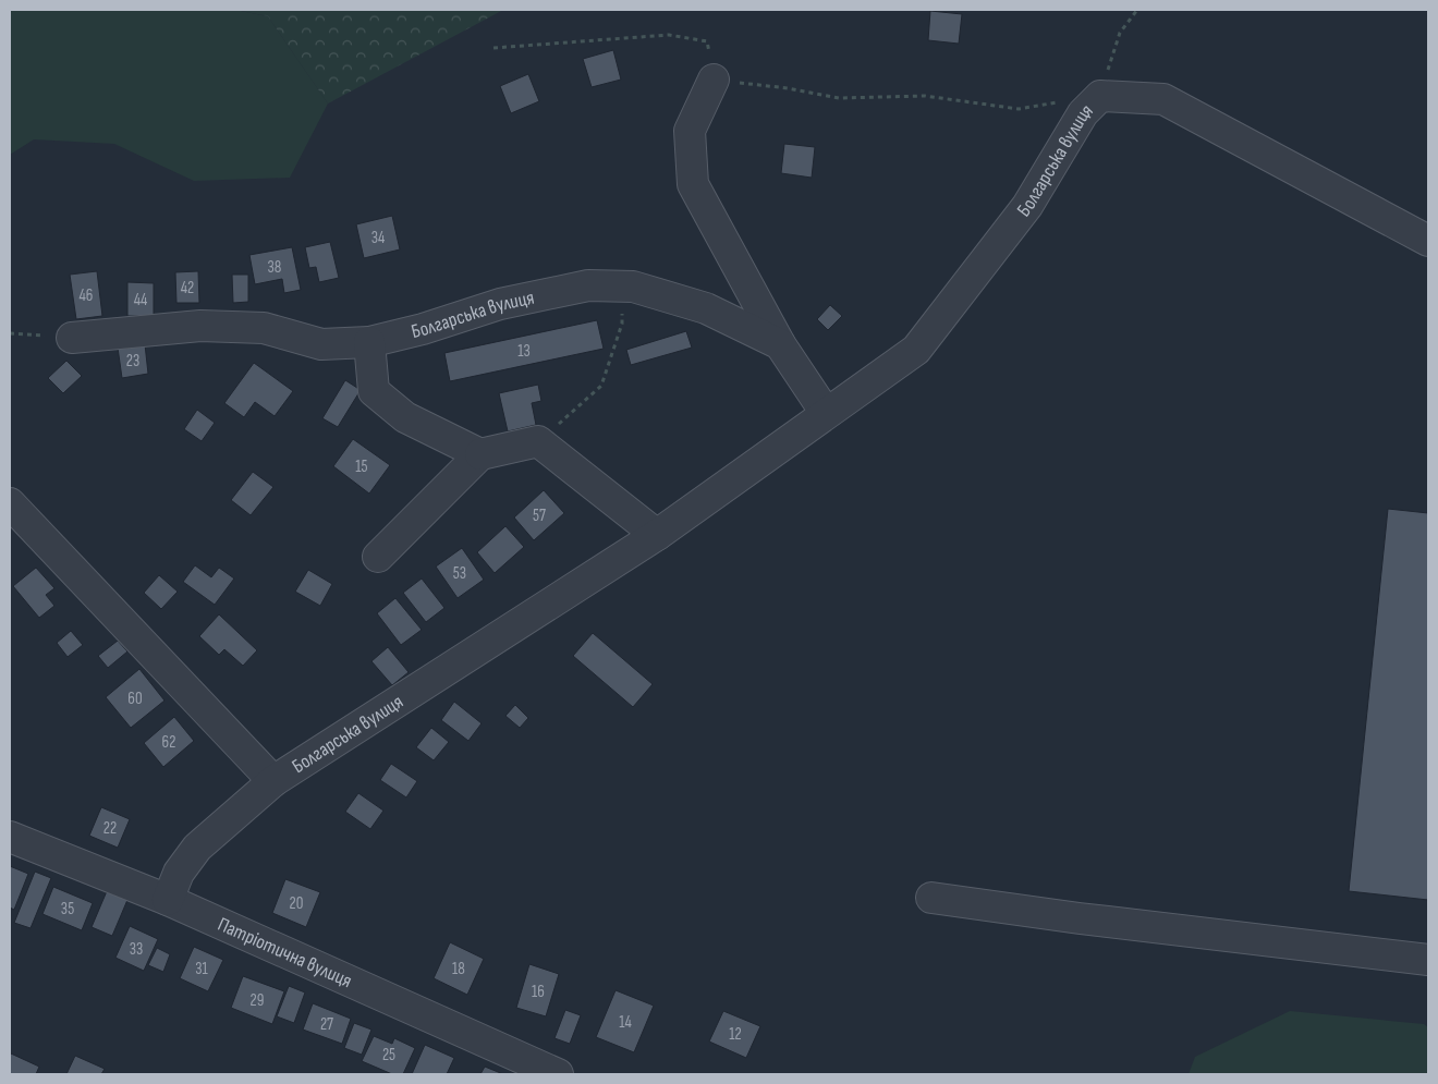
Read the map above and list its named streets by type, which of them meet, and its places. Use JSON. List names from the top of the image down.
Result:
{
  "streets": {
    "street": ["Болгарська вулиця", "Патріотична вулиця"]
  },
  "crossings": [
    ["Болгарська вулиця", "Патріотична вулиця"]
  ],
  "house_numbers": [
    "34",
    "38",
    "42",
    "46",
    "44",
    "13",
    "23",
    "15",
    "57",
    "53",
    "60",
    "62",
    "22",
    "20",
    "35",
    "33",
    "31",
    "18",
    "16",
    "29",
    "14",
    "27",
    "12",
    "25"
  ]
}
